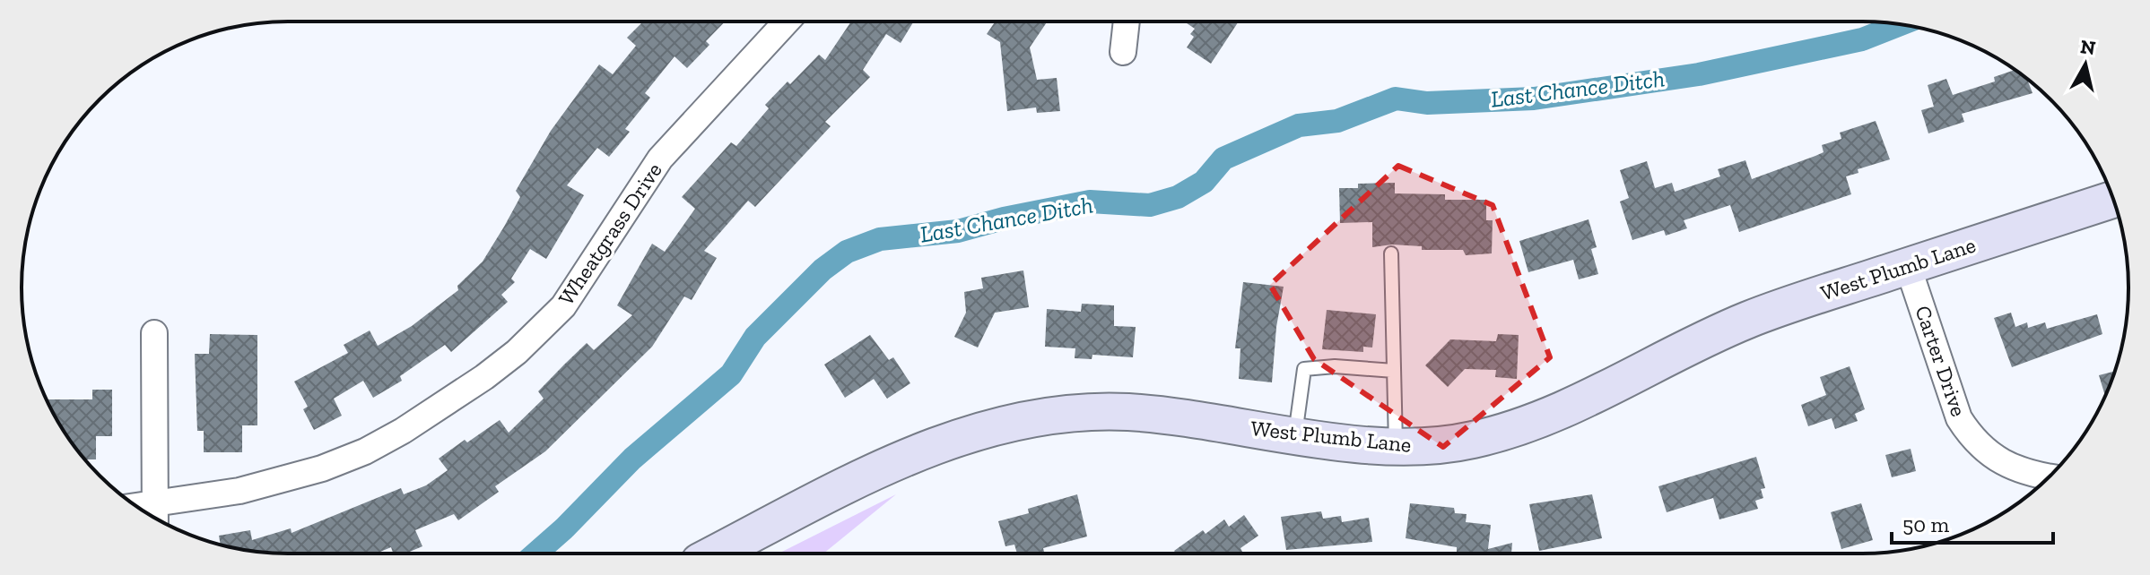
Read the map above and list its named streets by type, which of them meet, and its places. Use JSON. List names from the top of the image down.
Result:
{
  "streets": {
    "main road": ["West Plumb Lane"],
    "street": ["Wheatgrass Drive", "Carter Drive"]
  },
  "crossings": [
    ["West Plumb Lane", "Carter Drive"]
  ],
  "water": ["Last Chance Ditch"],
  "scale_bar": "50 m",
  "north": "top"
}
